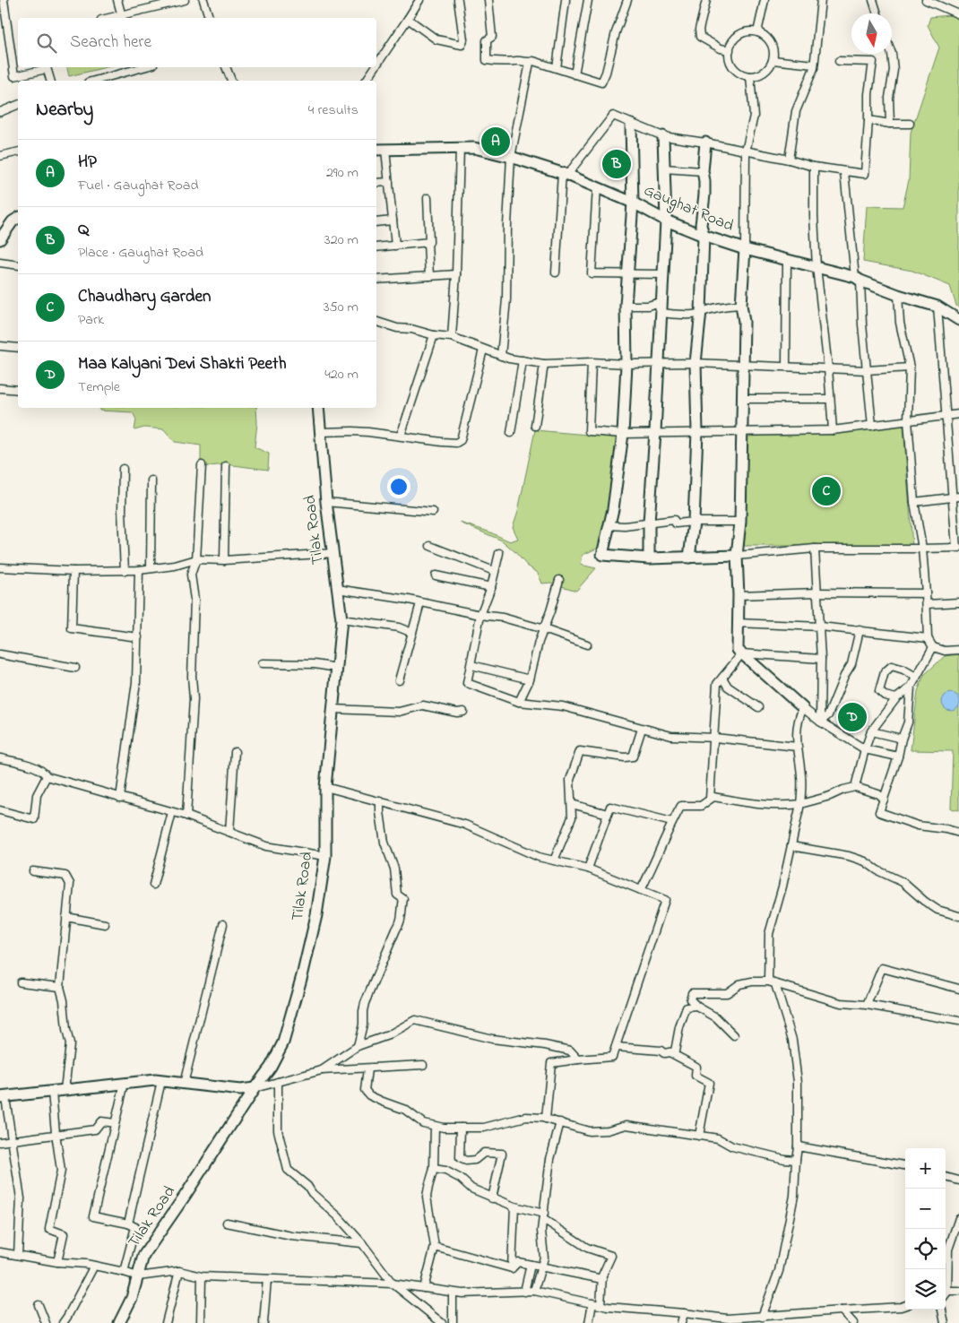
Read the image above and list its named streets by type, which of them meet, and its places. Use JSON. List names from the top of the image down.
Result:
{
  "streets": {
    "street": ["Gaughat Road", "Tilak Road"]
  },
  "north": "bottom",
  "page": {
    "search": "Search here",
    "heading": ["Nearby", "4 results"],
    "pins": [
      "A",
      "B",
      "C",
      "D"
    ],
    "list": [
      {
        "mark": "A",
        "name": "HP",
        "note": "Fuel · Gaughat Road",
        "value": "290 m"
      },
      {
        "mark": "B",
        "name": "Q",
        "note": "Place · Gaughat Road",
        "value": "320 m"
      },
      {
        "mark": "C",
        "name": "Chaudhary Garden",
        "note": "Park",
        "value": "350 m"
      },
      {
        "mark": "D",
        "name": "Maa Kalyani Devi Shakti Peeth",
        "note": "Temple",
        "value": "420 m"
      }
    ],
    "map_buttons": ["+", "−"]
  }
}
